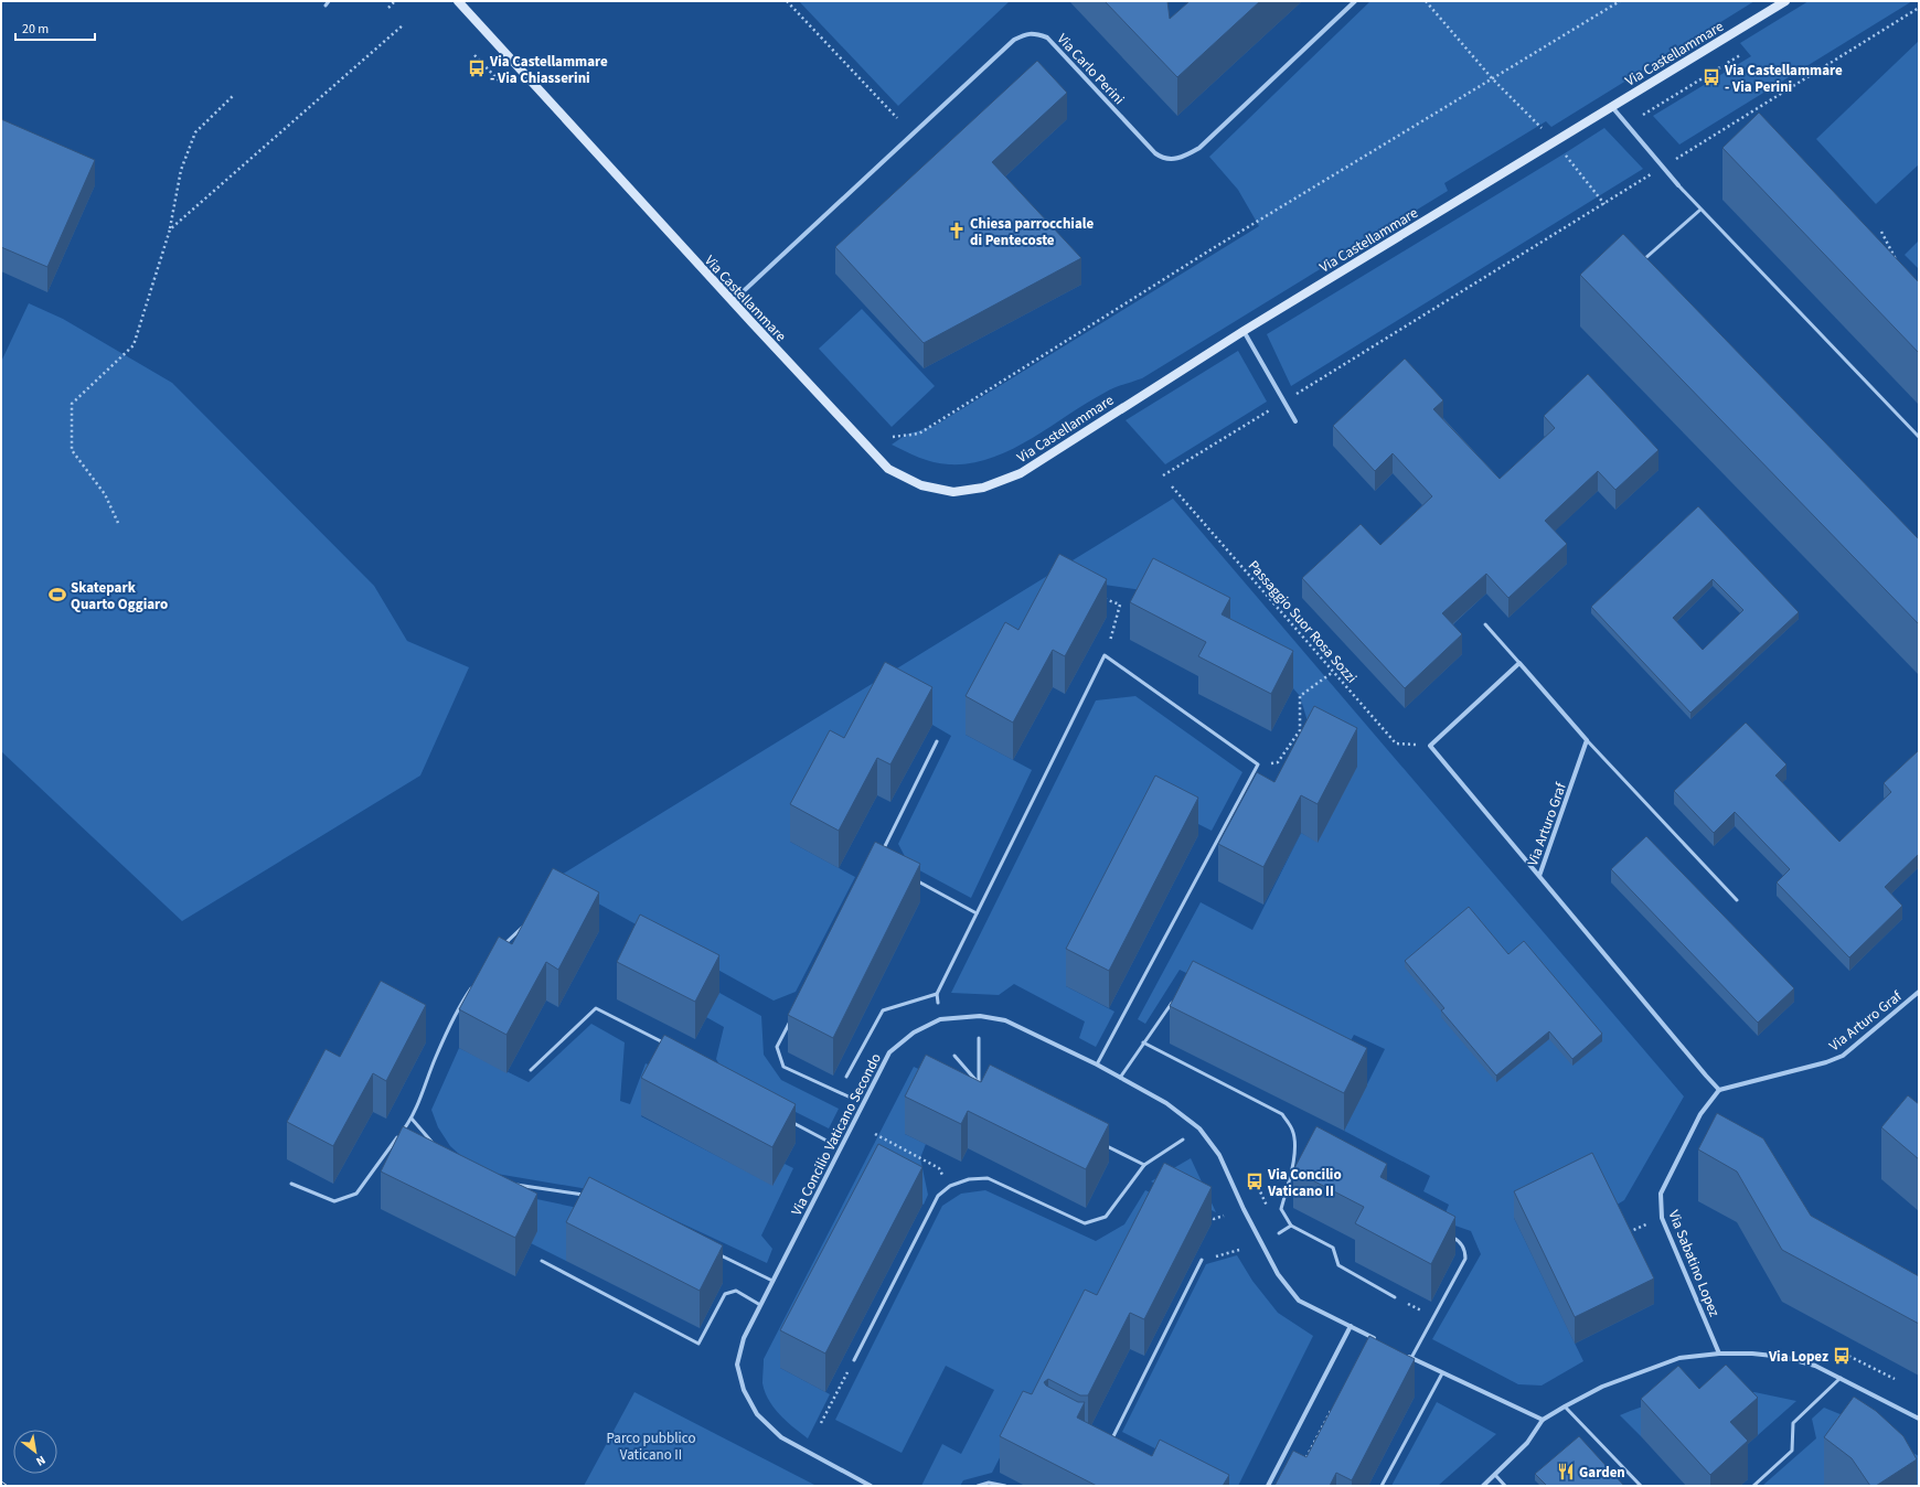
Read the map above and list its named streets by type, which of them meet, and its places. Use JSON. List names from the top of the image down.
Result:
{
  "streets": {
    "street": [
      "Via Castellammare",
      "Via Carlo Perini",
      "Via Arturo Graf",
      "Via Concilio Vaticano Secondo",
      "Via Sabatino Lopez"
    ],
    "path": ["Passaggio Suor Rosa Sozzi"]
  },
  "crossings": [
    ["Via Castellammare", "Via Carlo Perini"],
    ["Passaggio Suor Rosa Sozzi", "Via Arturo Graf"],
    ["Via Arturo Graf", "Via Sabatino Lopez"]
  ],
  "parks": ["Parco pubblico Vaticano II"],
  "places": {
    "bus stop": [
      "Via Castellammare - Via Chiasserini",
      "Via Castellammare - Via Perini",
      "Via Concilio Vaticano II",
      "Via Lopez"
    ],
    "church": ["Chiesa parrocchiale di Pentecoste"],
    "sports": ["Skatepark Quarto Oggiaro"],
    "restaurant": ["Garden"]
  },
  "scale_bar": "20 m",
  "north": "bottom right"
}
